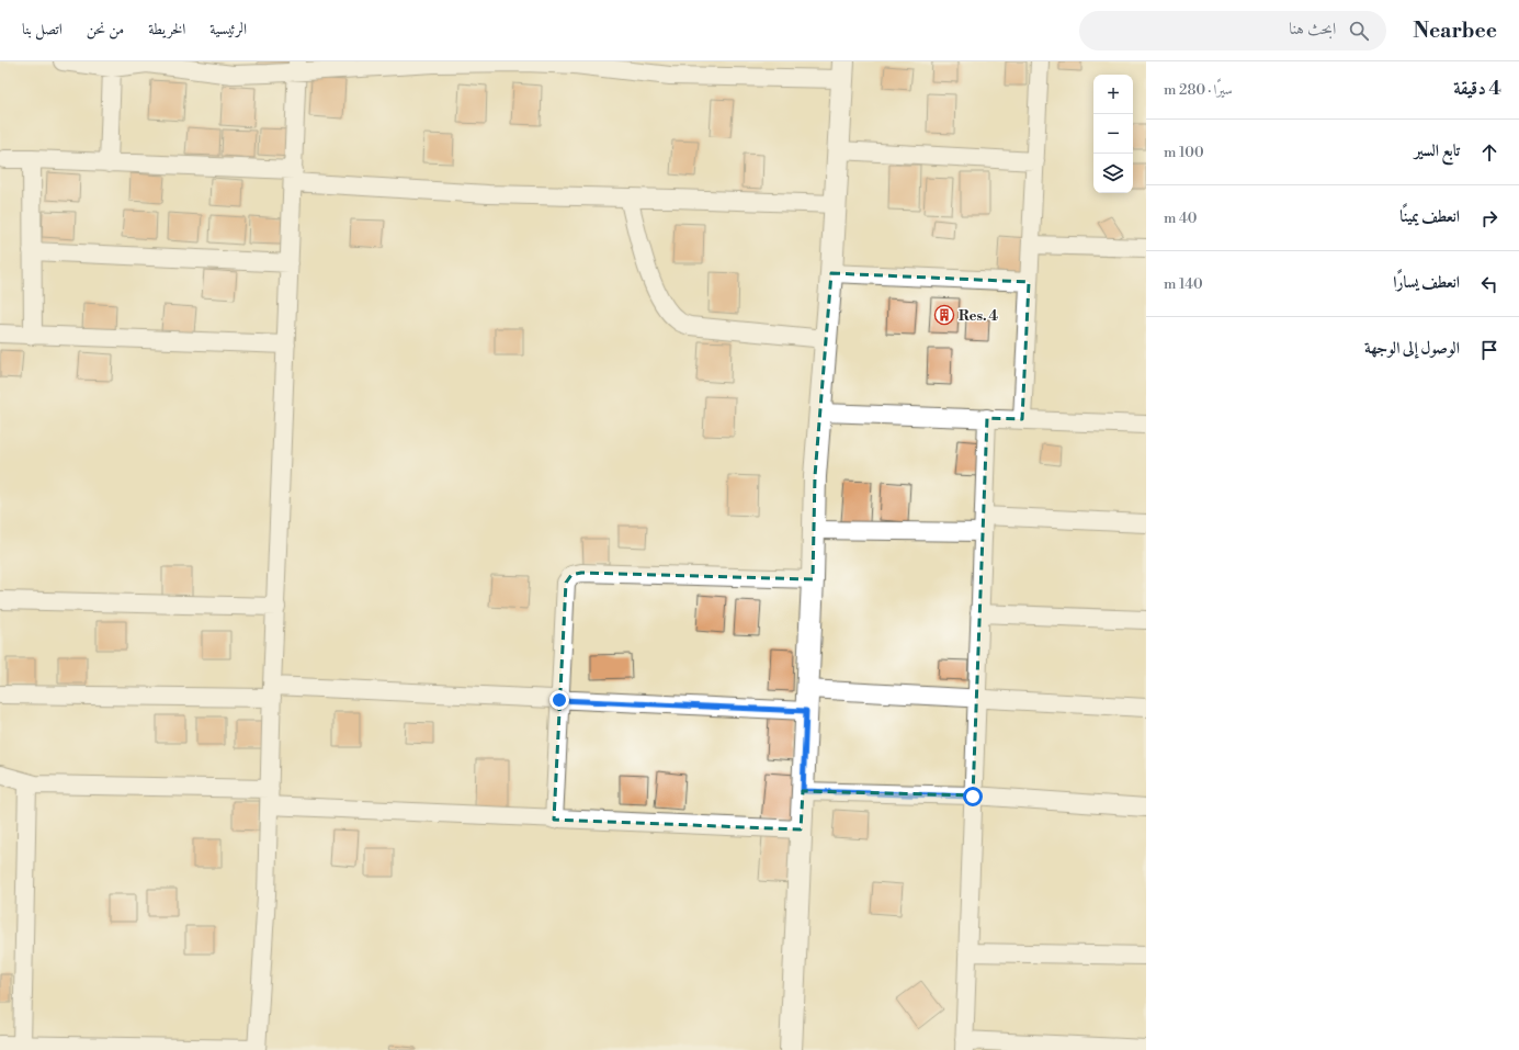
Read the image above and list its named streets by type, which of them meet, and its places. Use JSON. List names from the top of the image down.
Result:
{
  "places": {
    "building": ["Res. 4"]
  },
  "page": {
    "header": "Nearbee",
    "search": "ابحث هنا",
    "nav": [
      "الرئيسية",
      "الخريطة",
      "من نحن",
      "اتصل بنا"
    ],
    "heading": ["4 دقيقة", "سيرًا · 280 m"],
    "map_buttons": ["+", "−"],
    "list": [
      ["تابع السير", "100 m"],
      ["انعطف يمينًا", "40 m"],
      ["انعطف يسارًا", "140 m"],
      "الوصول إلى الوجهة"
    ]
  }
}
